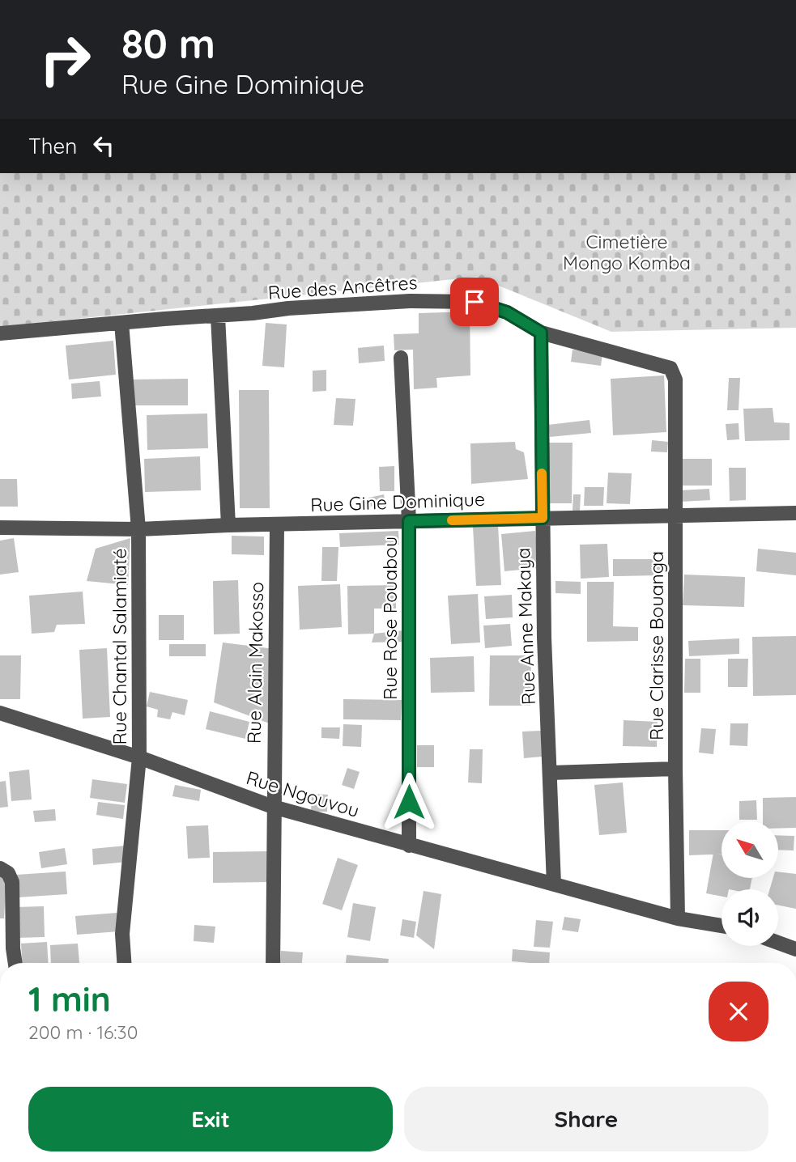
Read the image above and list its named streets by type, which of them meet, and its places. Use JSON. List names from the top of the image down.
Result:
{
  "streets": {
    "street": [
      "Rue des Ancêtres",
      "Rue Gine Dominique",
      "Rue Rose Pouabou",
      "Rue Anne Makaya",
      "Rue Clarisse Bouanga",
      "Rue Chantal Salamiaté",
      "Rue Alain Makosso",
      "Rue Ngouvou"
    ]
  },
  "crossings": [
    ["Rue des Ancêtres", "Rue Anne Makaya"],
    ["Rue des Ancêtres", "Rue Clarisse Bouanga"],
    ["Rue des Ancêtres", "Rue Chantal Salamiaté"],
    ["Rue Gine Dominique", "Rue Rose Pouabou"],
    ["Rue Gine Dominique", "Rue Anne Makaya"],
    ["Rue Gine Dominique", "Rue Clarisse Bouanga"],
    ["Rue Gine Dominique", "Rue Chantal Salamiaté"],
    ["Rue Gine Dominique", "Rue Alain Makosso"],
    ["Rue Rose Pouabou", "Rue Ngouvou"],
    ["Rue Anne Makaya", "Rue Ngouvou"],
    ["Rue Clarisse Bouanga", "Rue Ngouvou"],
    ["Rue Chantal Salamiaté", "Rue Ngouvou"],
    ["Rue Alain Makosso", "Rue Ngouvou"]
  ],
  "parks": ["Cimetière Mongo Komba"],
  "north": "top left",
  "page": {
    "turn": ["80 m", "Rue Gine Dominique"],
    "then": "Then",
    "heading": ["1 min", "200 m · 16:30"],
    "buttons": ["Exit", "Share"]
  }
}
